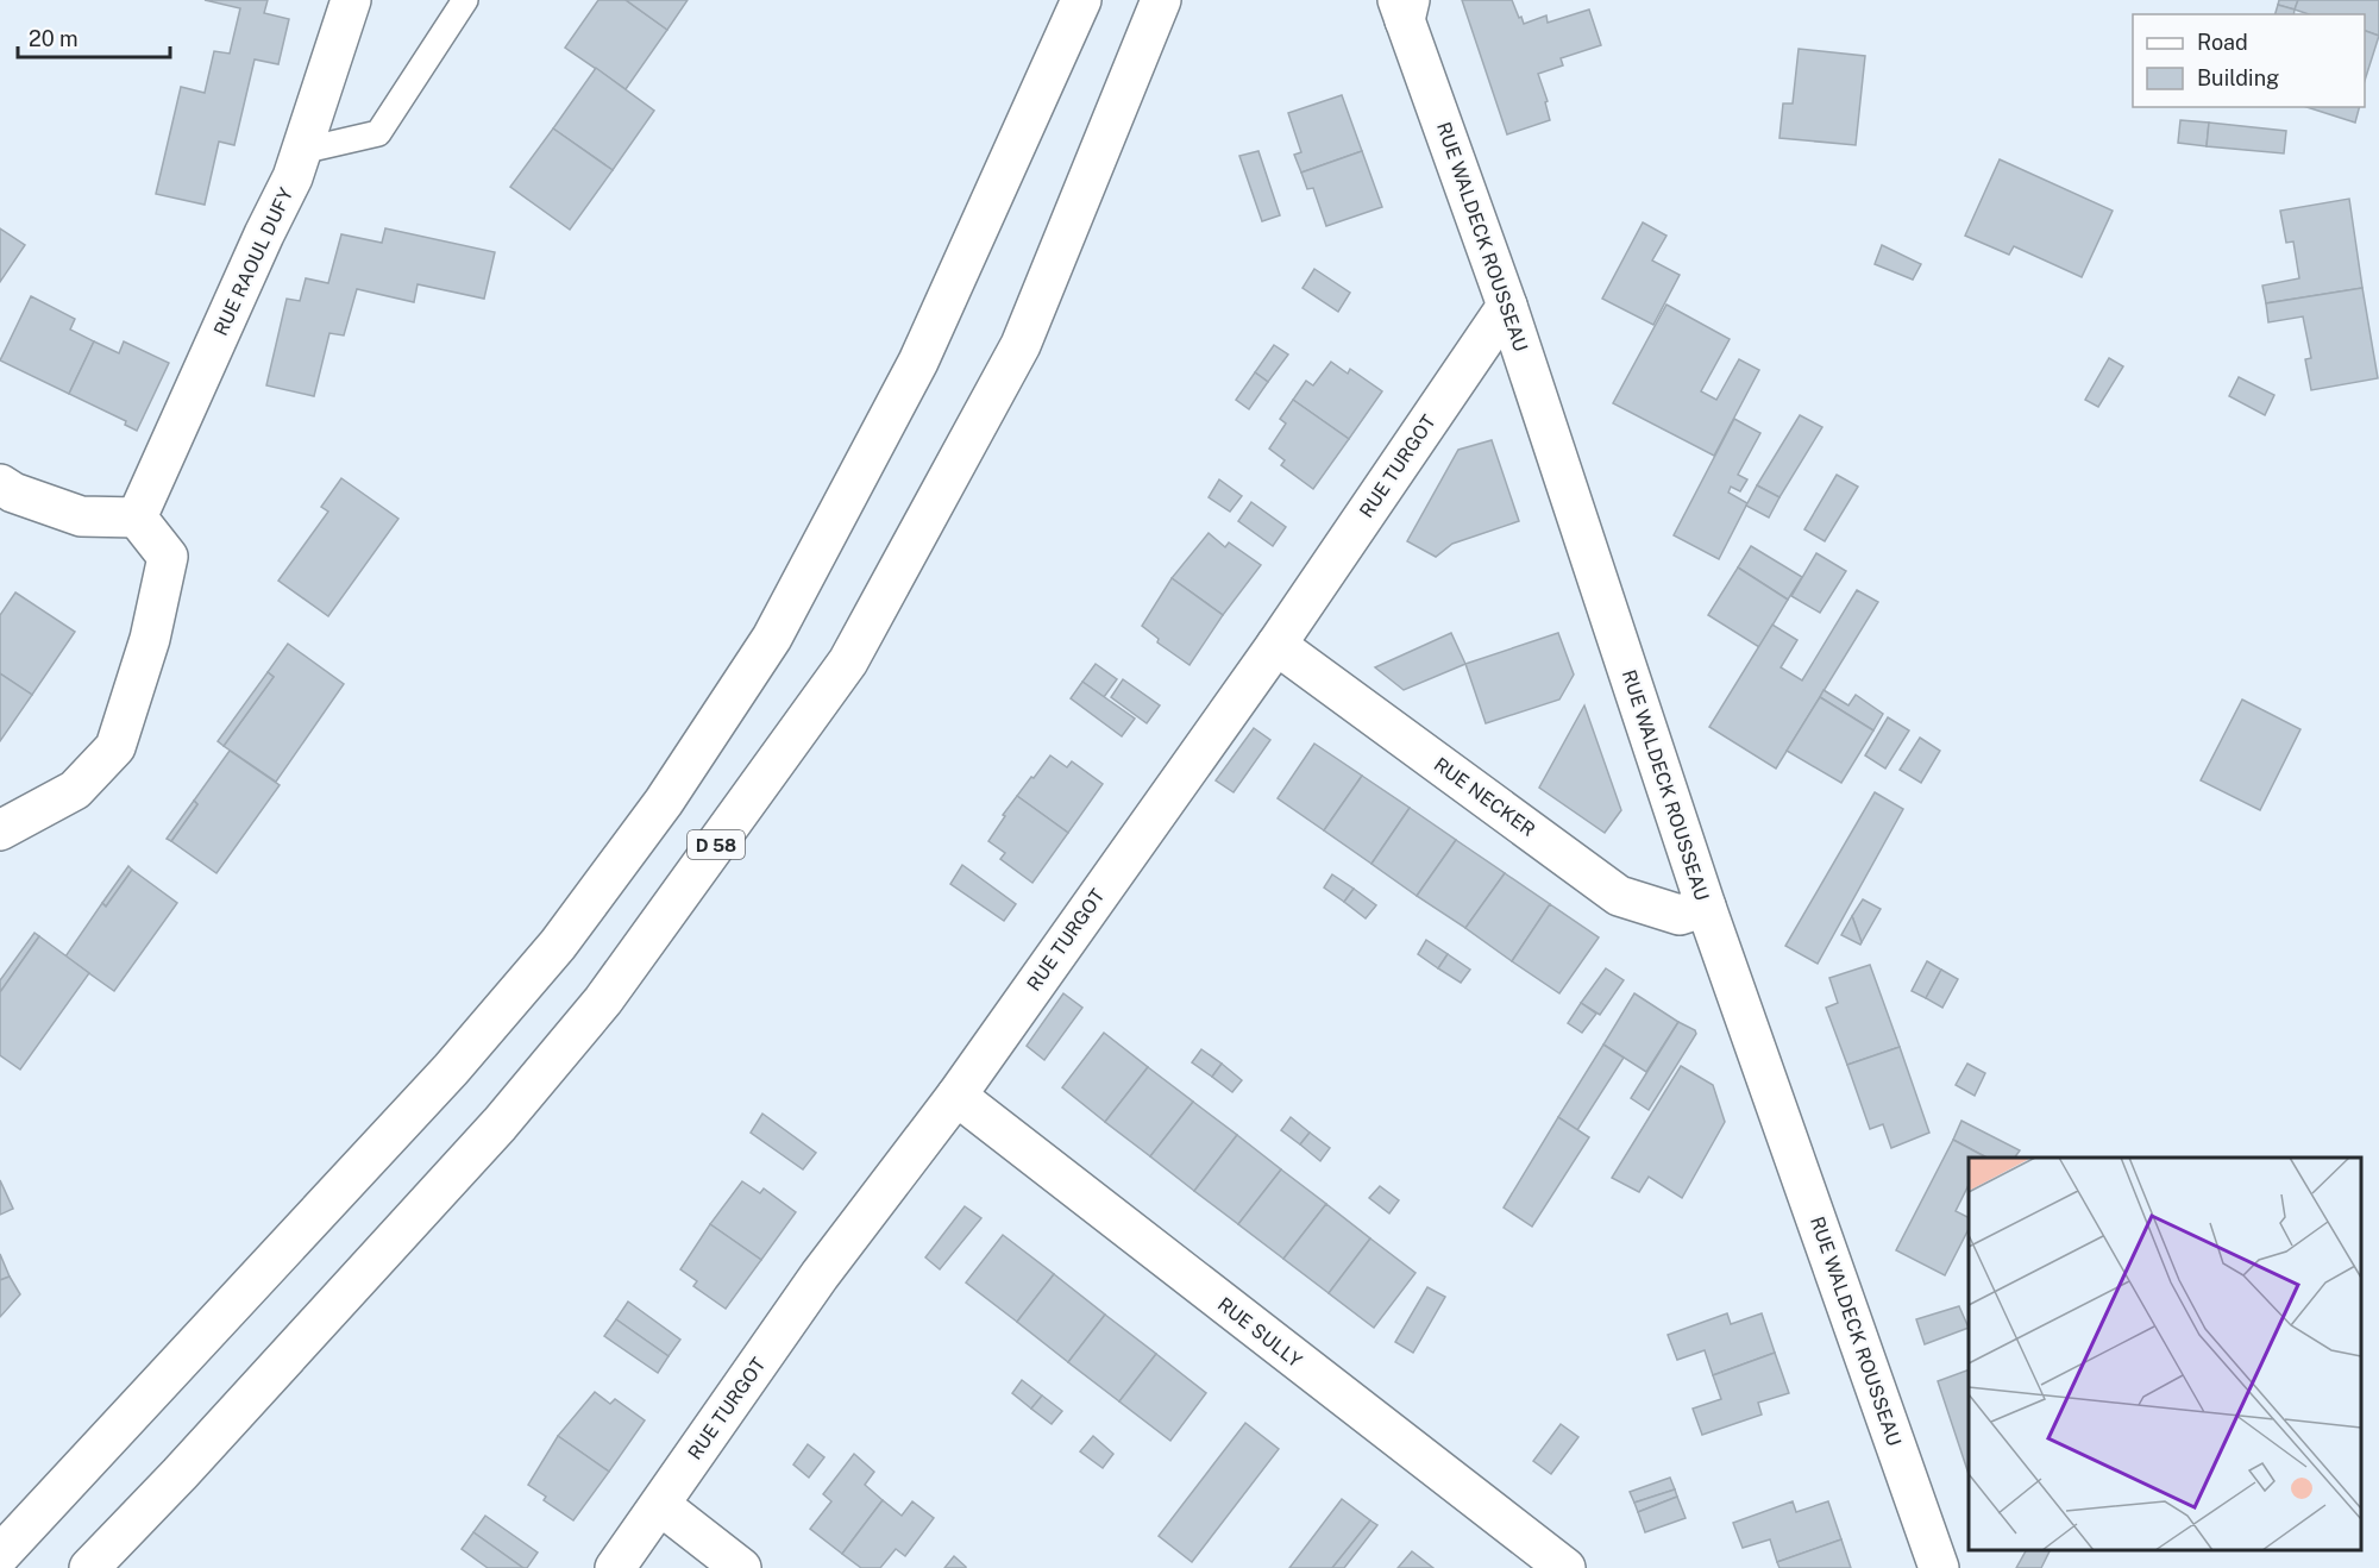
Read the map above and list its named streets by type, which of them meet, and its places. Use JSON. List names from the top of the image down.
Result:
{
  "streets": {
    "main road": [
      "RUE WALDECK ROUSSEAU",
      "RUE RAOUL DUFY",
      "RUE TURGOT",
      "RUE NECKER",
      "D 58",
      "RUE SULLY"
    ]
  },
  "crossings": [
    ["RUE WALDECK ROUSSEAU", "RUE TURGOT"],
    ["RUE WALDECK ROUSSEAU", "RUE NECKER"],
    ["RUE TURGOT", "RUE NECKER"],
    ["RUE TURGOT", "RUE SULLY"]
  ],
  "legend": ["Road", "Building"],
  "scale_bar": "20 m"
}
